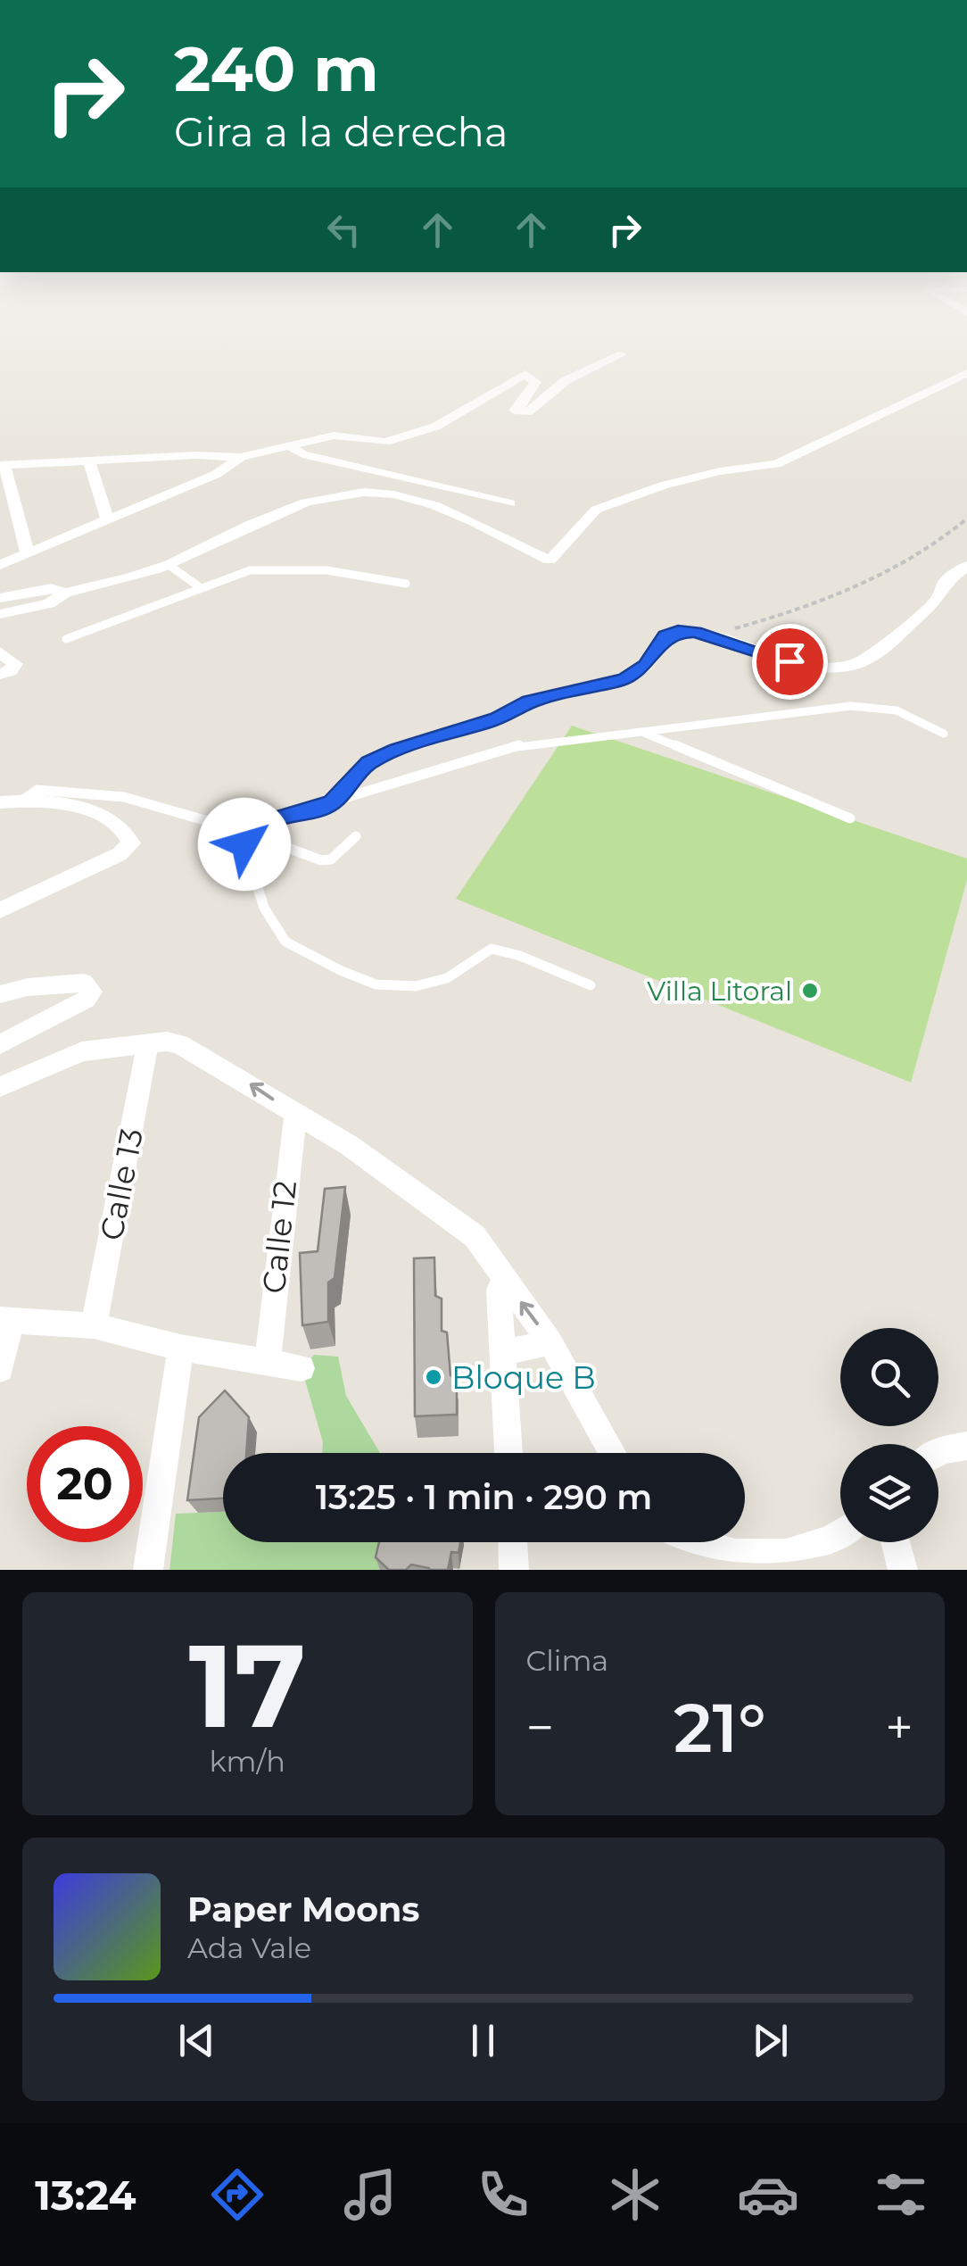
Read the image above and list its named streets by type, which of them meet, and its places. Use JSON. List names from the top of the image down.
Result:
{
  "streets": {
    "street": ["Calle 13", "Calle 12"]
  },
  "places": ["Villa Litoral", "Bloque B"],
  "page": {
    "turn": ["240 m", "Gira a la derecha"],
    "limit": "20",
    "trip": "13:25 · 1 min · 290 m",
    "tile": [
      ["17", "km/h"],
      "Clima"
    ],
    "heat": ["−", "21°", "+"],
    "song": ["Paper Moons", "Ada Vale"],
    "tabs": "13:24"
  }
}
